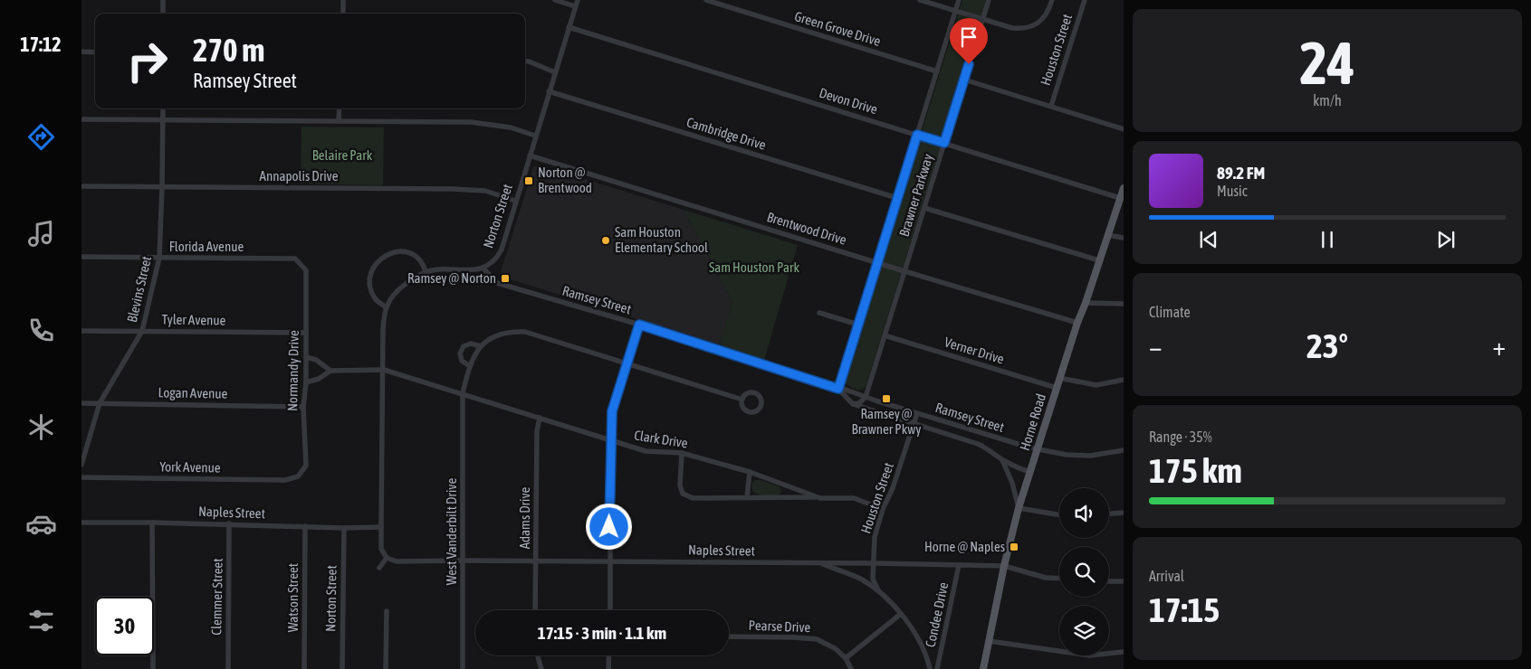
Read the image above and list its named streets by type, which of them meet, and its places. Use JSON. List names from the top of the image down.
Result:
{
  "streets": {
    "main road": ["Horne Road"],
    "street": [
      "Green Grove Drive",
      "Houston Street",
      "Devon Drive",
      "Cambridge Drive",
      "Annapolis Drive",
      "Brawner Parkway",
      "Norton Street",
      "Brentwood Drive",
      "Florida Avenue",
      "Blevins Street",
      "Ramsey Street",
      "Tyler Avenue",
      "Verner Drive",
      "Normandy Drive",
      "Logan Avenue",
      "Clark Drive",
      "York Avenue",
      "Naples Street",
      "Adams Drive",
      "West Vanderbilt Drive",
      "Clemmer Street",
      "Watson Street",
      "Condee Drive",
      "Pearse Drive"
    ]
  },
  "crossings": [
    ["Green Grove Drive", "Brawner Parkway"],
    ["Houston Street", "Ramsey Street"],
    ["Houston Street", "Clark Drive"],
    ["Houston Street", "Naples Street"],
    ["Devon Drive", "Brawner Parkway"],
    ["Devon Drive", "Norton Street"],
    ["Devon Drive", "Horne Road"],
    ["Cambridge Drive", "Brawner Parkway"],
    ["Cambridge Drive", "Norton Street"],
    ["Annapolis Drive", "Norton Street"],
    ["Annapolis Drive", "Blevins Street"],
    ["Brawner Parkway", "Brentwood Drive"],
    ["Brawner Parkway", "Ramsey Street"],
    ["Brawner Parkway", "Verner Drive"],
    ["Norton Street", "Brentwood Drive"],
    ["Norton Street", "Ramsey Street"],
    ["Norton Street", "Naples Street"],
    ["Brentwood Drive", "Horne Road"],
    ["Florida Avenue", "Blevins Street"],
    ["Florida Avenue", "Normandy Drive"],
    ["Blevins Street", "Tyler Avenue"],
    ["Blevins Street", "Logan Avenue"],
    ["Ramsey Street", "Horne Road"],
    ["Tyler Avenue", "Normandy Drive"],
    ["Verner Drive", "Horne Road"],
    ["Normandy Drive", "Logan Avenue"],
    ["Normandy Drive", "Clark Drive"],
    ["Normandy Drive", "York Avenue"],
    ["Horne Road", "Naples Street"],
    ["Clark Drive", "Adams Drive"],
    ["Clark Drive", "West Vanderbilt Drive"],
    ["Naples Street", "Adams Drive"],
    ["Naples Street", "West Vanderbilt Drive"],
    ["Naples Street", "Clemmer Street"],
    ["Naples Street", "Watson Street"],
    ["Naples Street", "Condee Drive"]
  ],
  "parks": ["Belaire Park", "Sam Houston Park"],
  "places": {
    "transit": [
      "Norton @ Brentwood",
      "Ramsey @ Norton",
      "Ramsey @ Brawner Pkwy",
      "Horne @ Naples"
    ],
    "other": ["Sam Houston Elementary School"]
  },
  "page": {
    "tabs": "17:12",
    "tile": [
      ["24", "km/h"],
      "Climate",
      ["Range · 35%", "175 km"],
      ["Arrival", "17:15"]
    ],
    "turn": ["270 m", "Ramsey Street"],
    "song": ["89.2 FM", "Music"],
    "heat": ["−", "23°", "+"],
    "limit": "30",
    "trip": "17:15 · 3 min · 1.1 km"
  }
}
